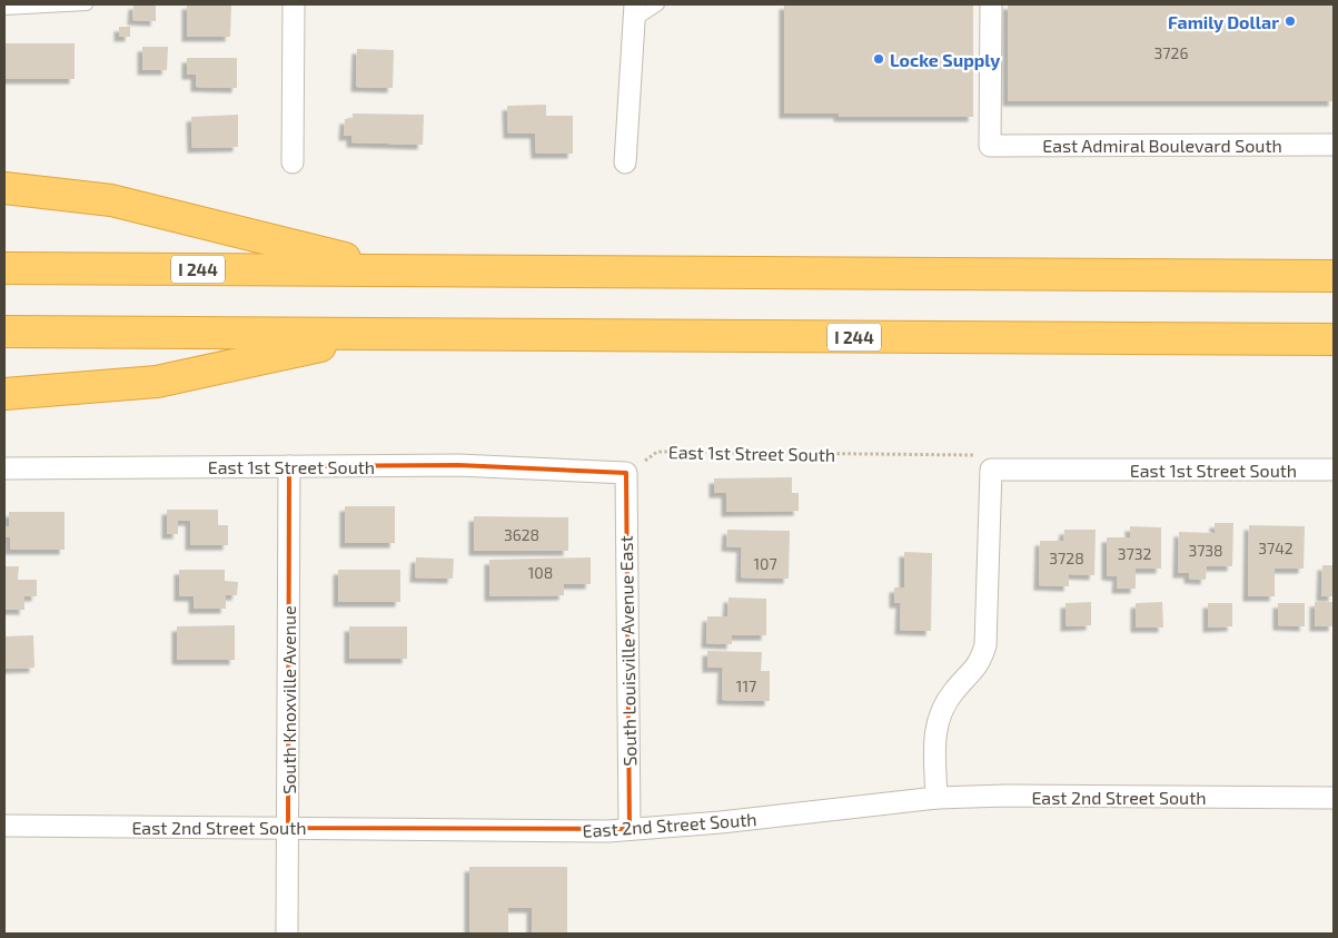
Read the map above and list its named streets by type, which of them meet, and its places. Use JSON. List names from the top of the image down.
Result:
{
  "streets": {
    "highway": ["I 244"],
    "street": [
      "East Admiral Boulevard South",
      "East 1st Street South",
      "South Louisville Avenue East",
      "South Knoxville Avenue",
      "East 2nd Street South"
    ]
  },
  "crossings": [
    ["East 1st Street South", "South Louisville Avenue East"],
    ["East 1st Street South", "South Knoxville Avenue"],
    ["South Louisville Avenue East", "East 2nd Street South"],
    ["South Knoxville Avenue", "East 2nd Street South"]
  ],
  "places": ["Family Dollar", "Locke Supply"],
  "house_numbers": [
    "3726",
    "3628",
    "3742",
    "3738",
    "3732",
    "3728",
    "107",
    "108",
    "117"
  ]
}
